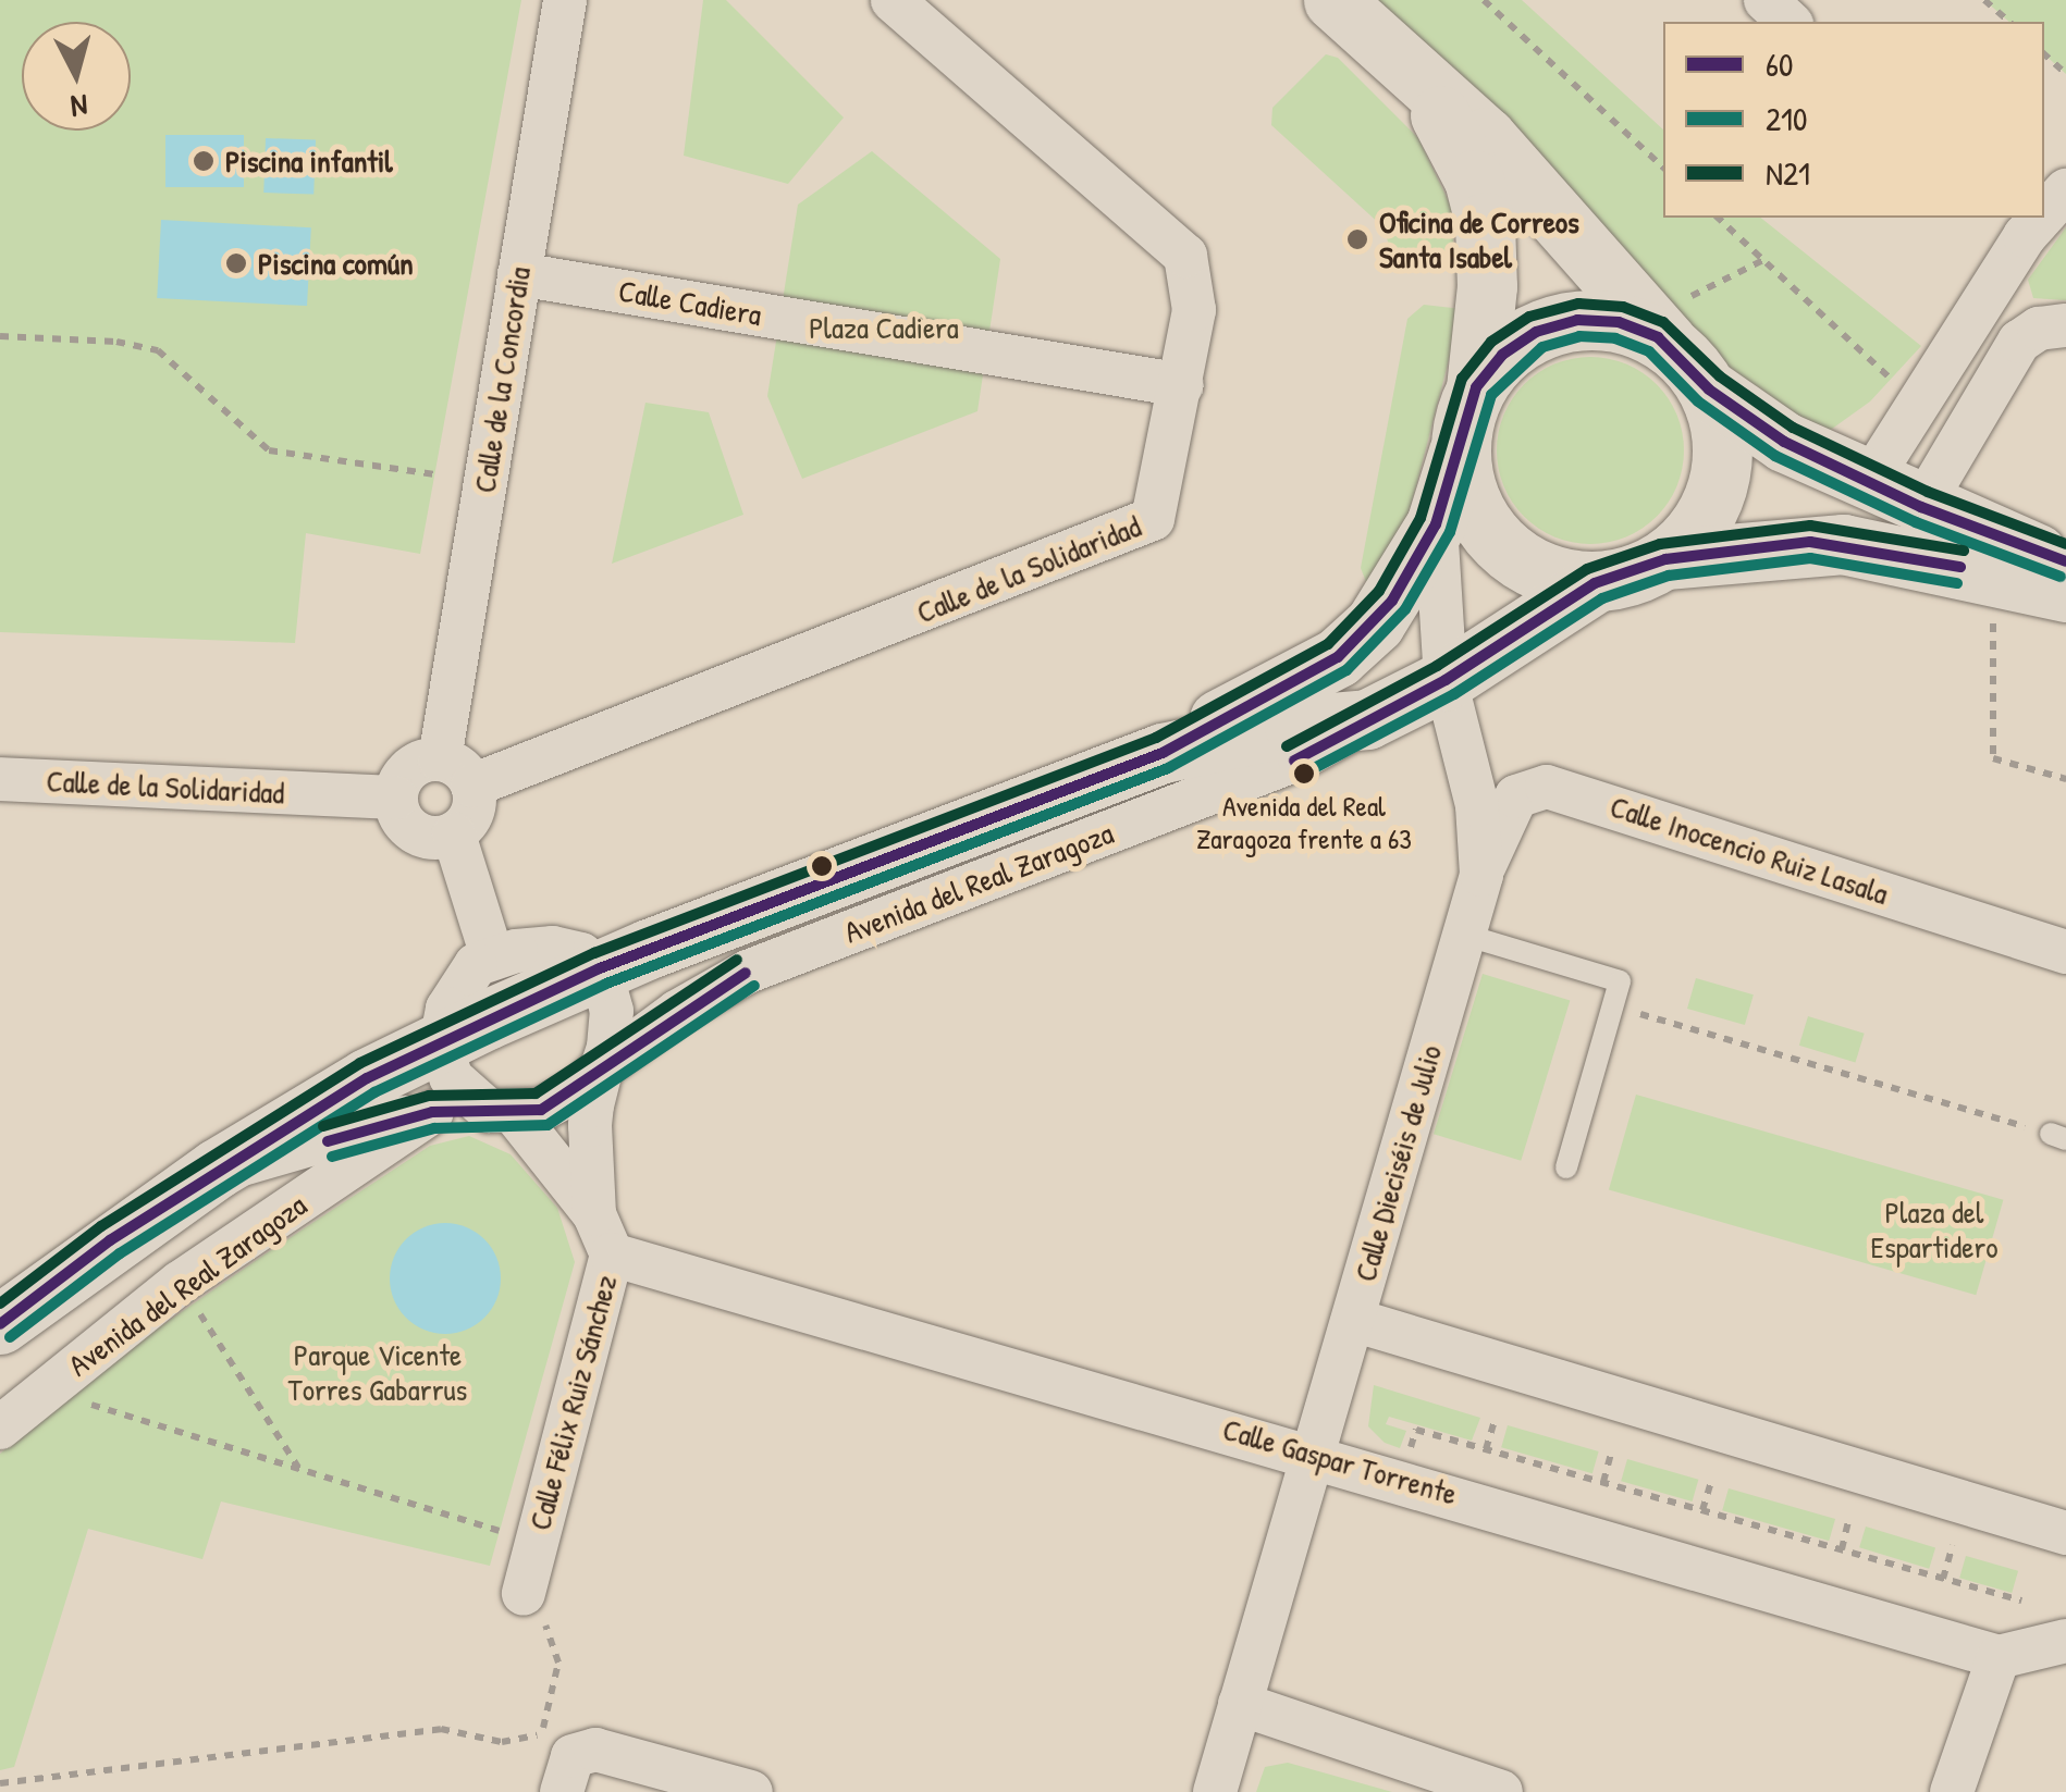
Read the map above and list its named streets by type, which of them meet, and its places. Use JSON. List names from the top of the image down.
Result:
{
  "streets": {
    "main road": ["Avenida del Real Zaragoza"],
    "street": [
      "Calle Cadiera",
      "Calle de la Concordia",
      "Calle de la Solidaridad",
      "Calle Inocencio Ruiz Lasala",
      "Calle Dieciséis de Julio",
      "Calle Félix Ruiz Sánchez",
      "Calle Gaspar Torrente"
    ]
  },
  "crossings": [
    ["Calle Cadiera", "Calle de la Concordia"],
    ["Calle Cadiera", "Calle de la Solidaridad"],
    ["Calle de la Concordia", "Calle de la Solidaridad"],
    ["Calle Inocencio Ruiz Lasala", "Calle Dieciséis de Julio"],
    ["Avenida del Real Zaragoza", "Calle Dieciséis de Julio"],
    ["Avenida del Real Zaragoza", "Calle Félix Ruiz Sánchez"],
    ["Calle Dieciséis de Julio", "Calle Gaspar Torrente"],
    ["Calle Félix Ruiz Sánchez", "Calle Gaspar Torrente"]
  ],
  "parks": ["Plaza Cadiera", "Plaza del Espartidero", "Parque Vicente Torres Gabarrus"],
  "places": [
    "Piscina infantil",
    "Oficina de Correos Santa Isabel",
    "Piscina común",
    "Avenida del Real Zaragoza frente a 63"
  ],
  "lines": ["transit line N21", "transit line 60", "transit line 210"],
  "legend": ["60", "210", "N21"],
  "north": "bottom"
}
